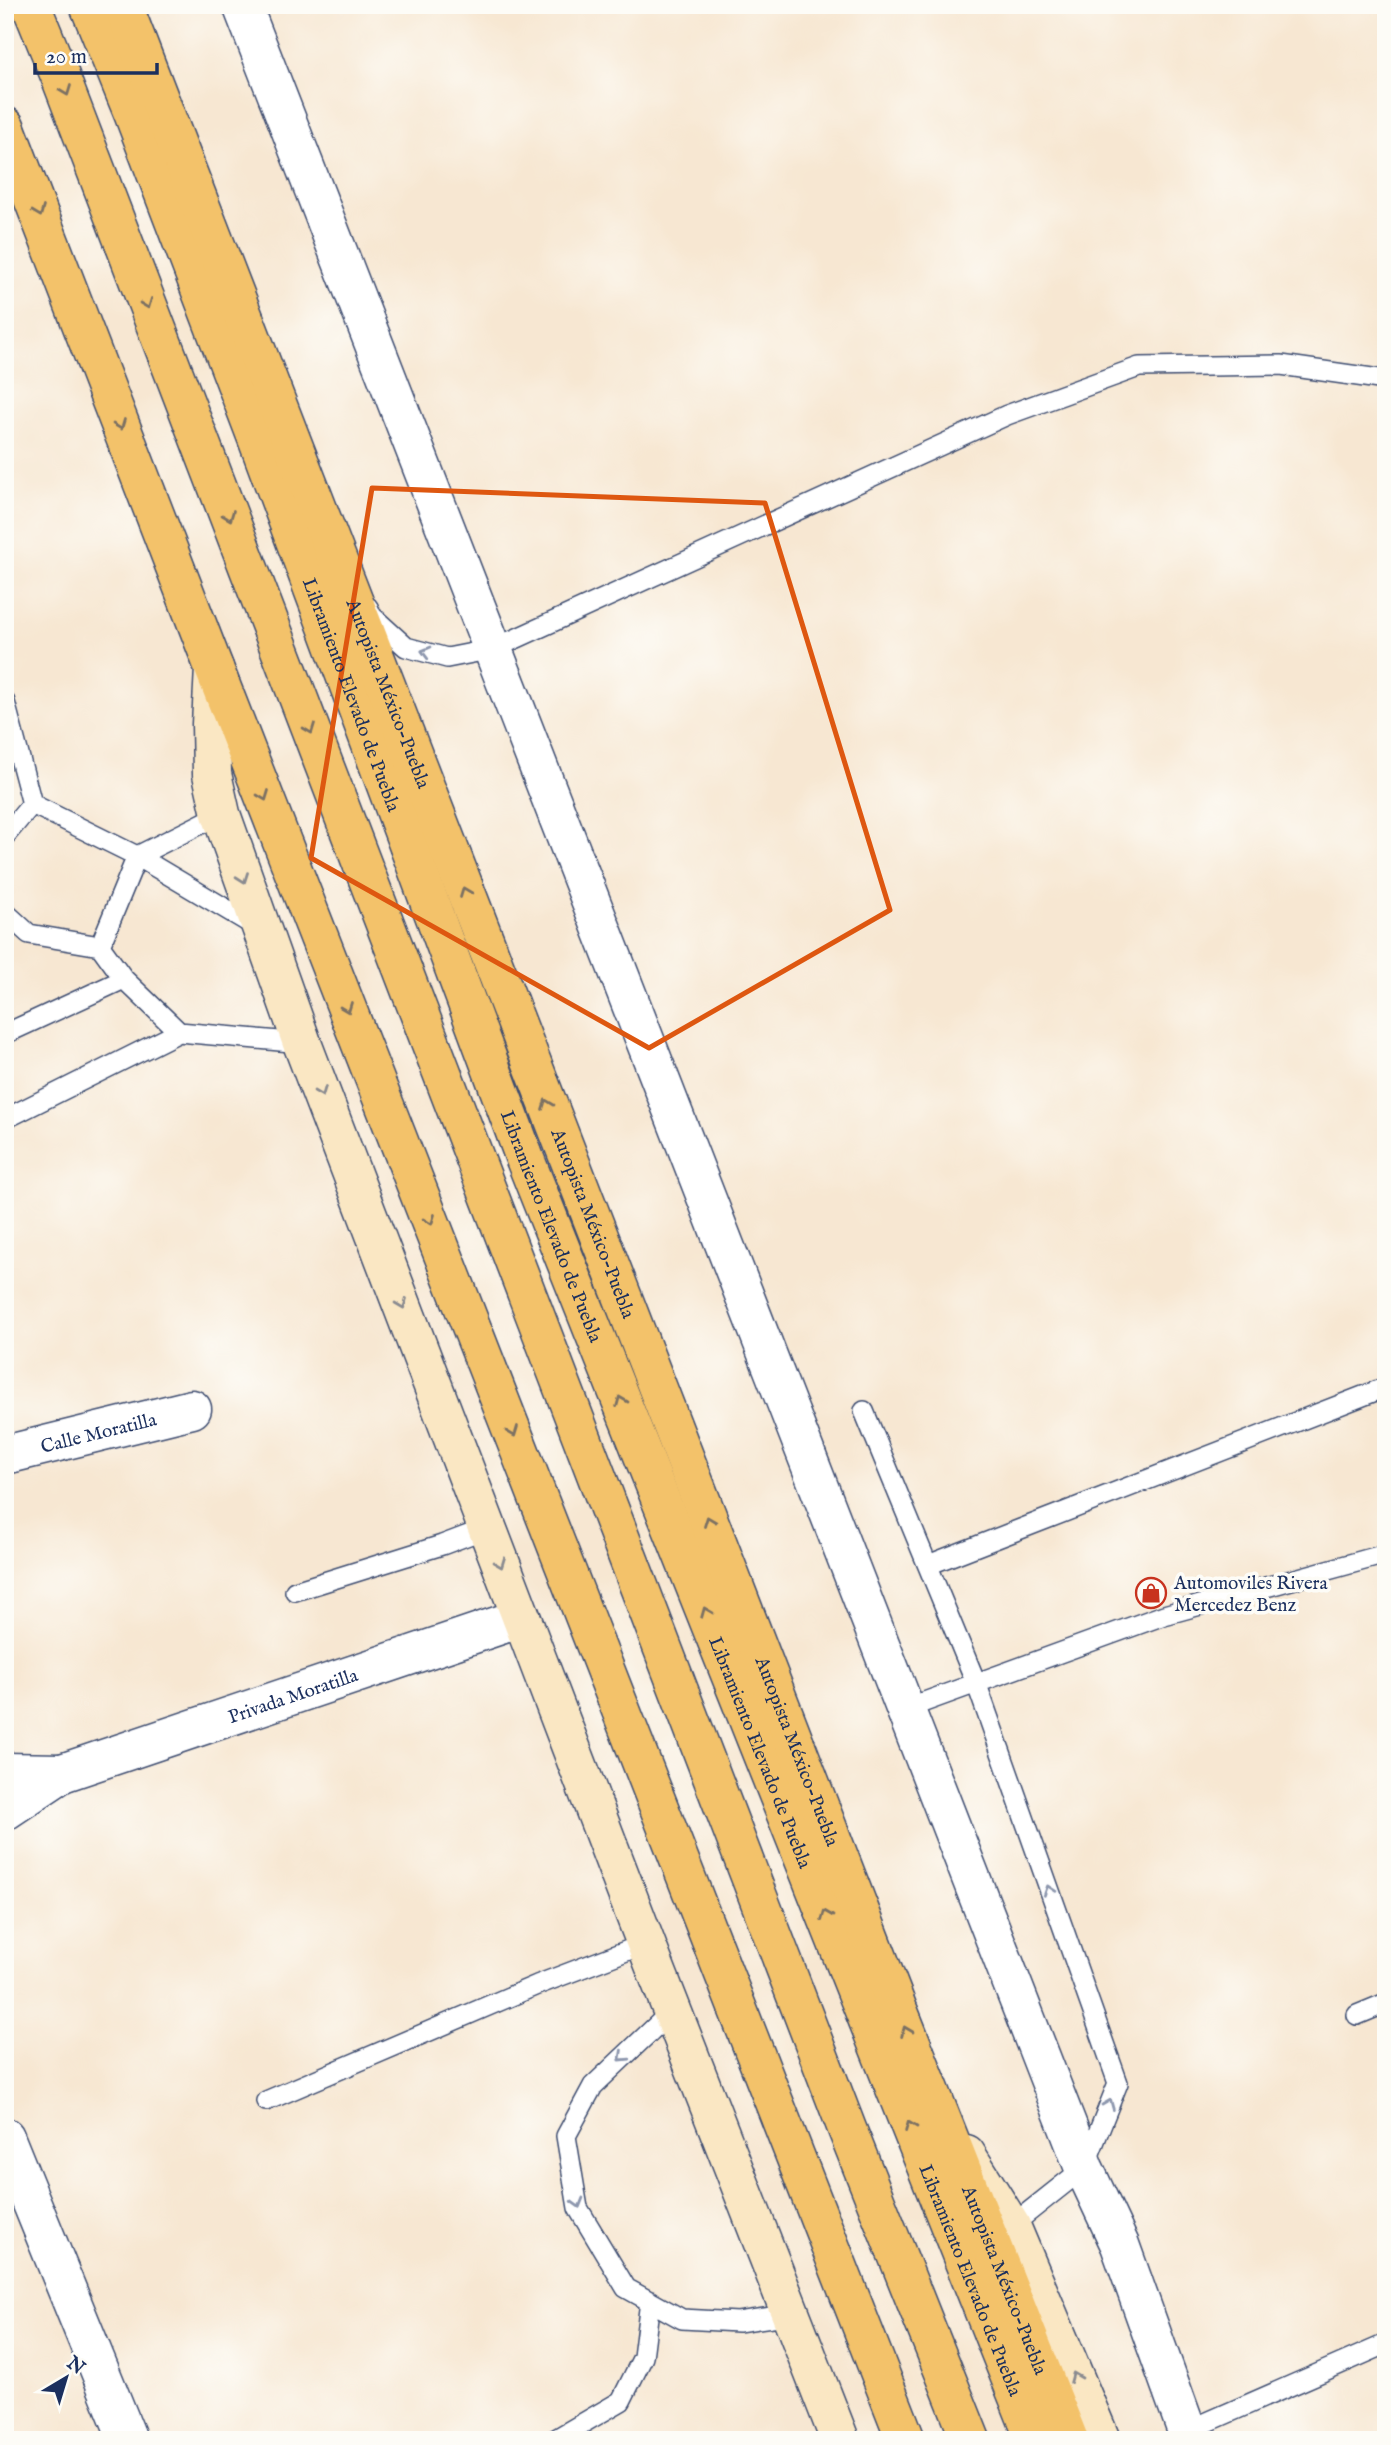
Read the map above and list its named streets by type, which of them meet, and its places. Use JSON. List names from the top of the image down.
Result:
{
  "streets": {
    "highway": ["Libramiento Elevado de Puebla", "Autopista México-Puebla"],
    "street": ["Calle Moratilla", "Privada Moratilla"]
  },
  "places": {
    "shop": ["Automoviles Rivera Mercedez Benz"]
  },
  "scale_bar": "20 m",
  "north": "top right"
}
